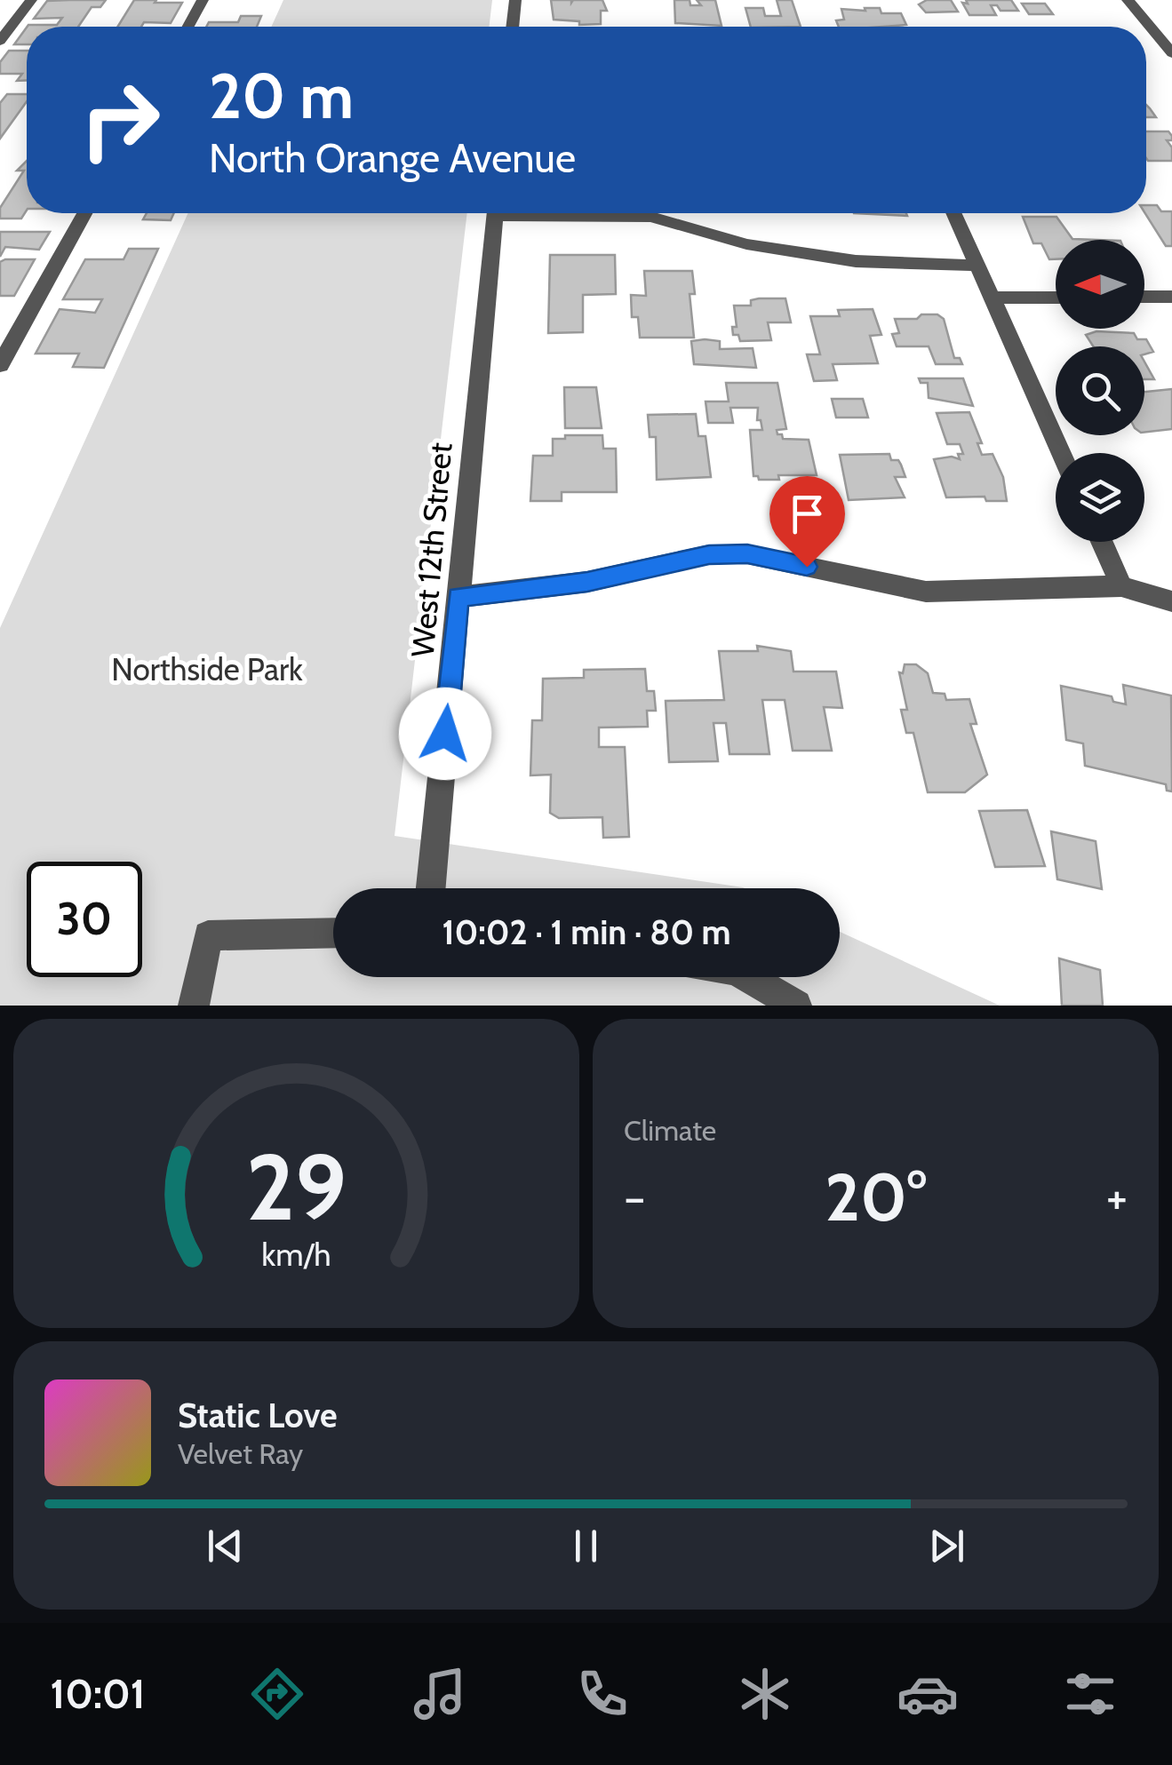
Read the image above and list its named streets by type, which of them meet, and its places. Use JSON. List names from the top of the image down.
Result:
{
  "streets": {
    "street": ["West 12th Street"]
  },
  "parks": ["Northside Park"],
  "north": "left",
  "page": {
    "turn": ["20 m", "North Orange Avenue"],
    "limit": "30",
    "trip": "10:02 · 1 min · 80 m",
    "tile": "Climate",
    "heat": ["−", "20°", "+"],
    "song": ["Static Love", "Velvet Ray"],
    "tabs": "10:01",
    "gauge": ["29", "km/h"]
  }
}
